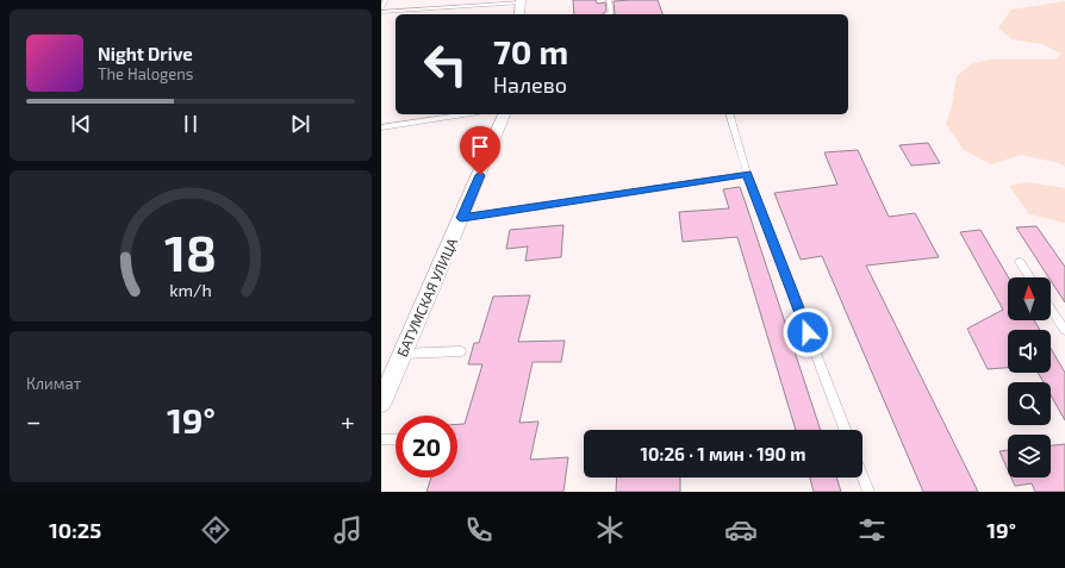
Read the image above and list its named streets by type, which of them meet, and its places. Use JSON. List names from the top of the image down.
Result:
{
  "streets": {
    "street": ["БАТУМСКАЯ УЛИЦА"]
  },
  "north": "top",
  "page": {
    "turn": ["70 m", "Налево"],
    "song": ["Night Drive", "The Halogens"],
    "tile": "Климат",
    "heat": ["−", "19°", "+"],
    "limit": "20",
    "trip": "10:26 · 1 мин · 190 m",
    "tabs": ["10:25", "19°"],
    "gauge": ["18", "km/h"]
  }
}
